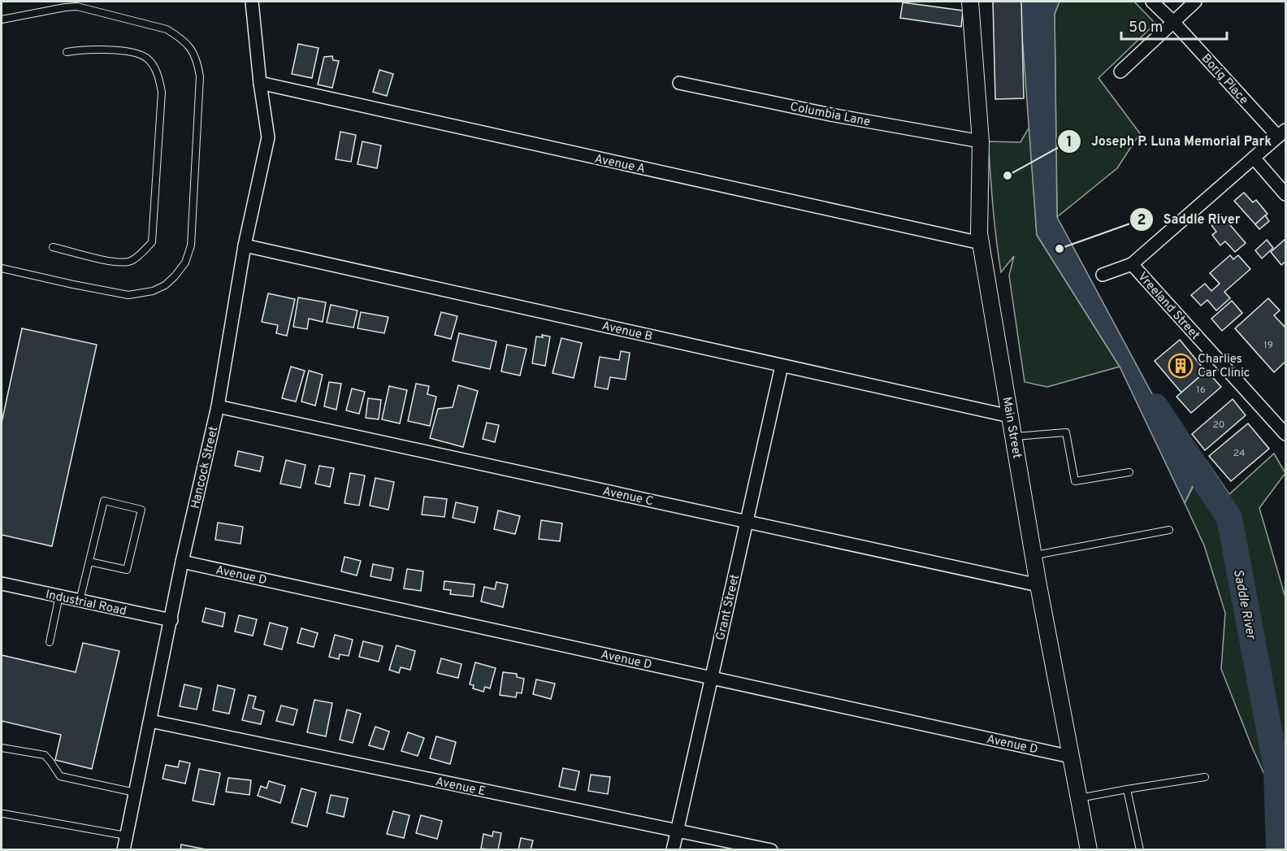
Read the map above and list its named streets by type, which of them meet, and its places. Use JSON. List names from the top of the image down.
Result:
{
  "streets": {
    "street": [
      "Borig Place",
      "Columbia Lane",
      "Avenue A",
      "Vreeland Street",
      "Avenue B",
      "Main Street",
      "Hancock Street",
      "Avenue C",
      "Avenue D",
      "Industrial Road",
      "Grant Street",
      "Avenue E"
    ]
  },
  "crossings": [
    ["Columbia Lane", "Main Street"],
    ["Avenue A", "Main Street"],
    ["Avenue A", "Hancock Street"],
    ["Avenue B", "Main Street"],
    ["Avenue B", "Hancock Street"],
    ["Avenue B", "Grant Street"],
    ["Main Street", "Avenue C"],
    ["Main Street", "Avenue D"],
    ["Hancock Street", "Avenue C"],
    ["Hancock Street", "Avenue D"],
    ["Hancock Street", "Industrial Road"],
    ["Hancock Street", "Avenue E"],
    ["Avenue C", "Grant Street"],
    ["Avenue D", "Grant Street"],
    ["Grant Street", "Avenue E"]
  ],
  "water": ["Saddle River"],
  "places": {
    "other": ["Joseph P. Luna Memorial Park", "Saddle River"],
    "building": ["Charlies Car Clinic"]
  },
  "house_numbers": [
    "19",
    "16",
    "20",
    "24"
  ],
  "scale_bar": "50 m"
}
